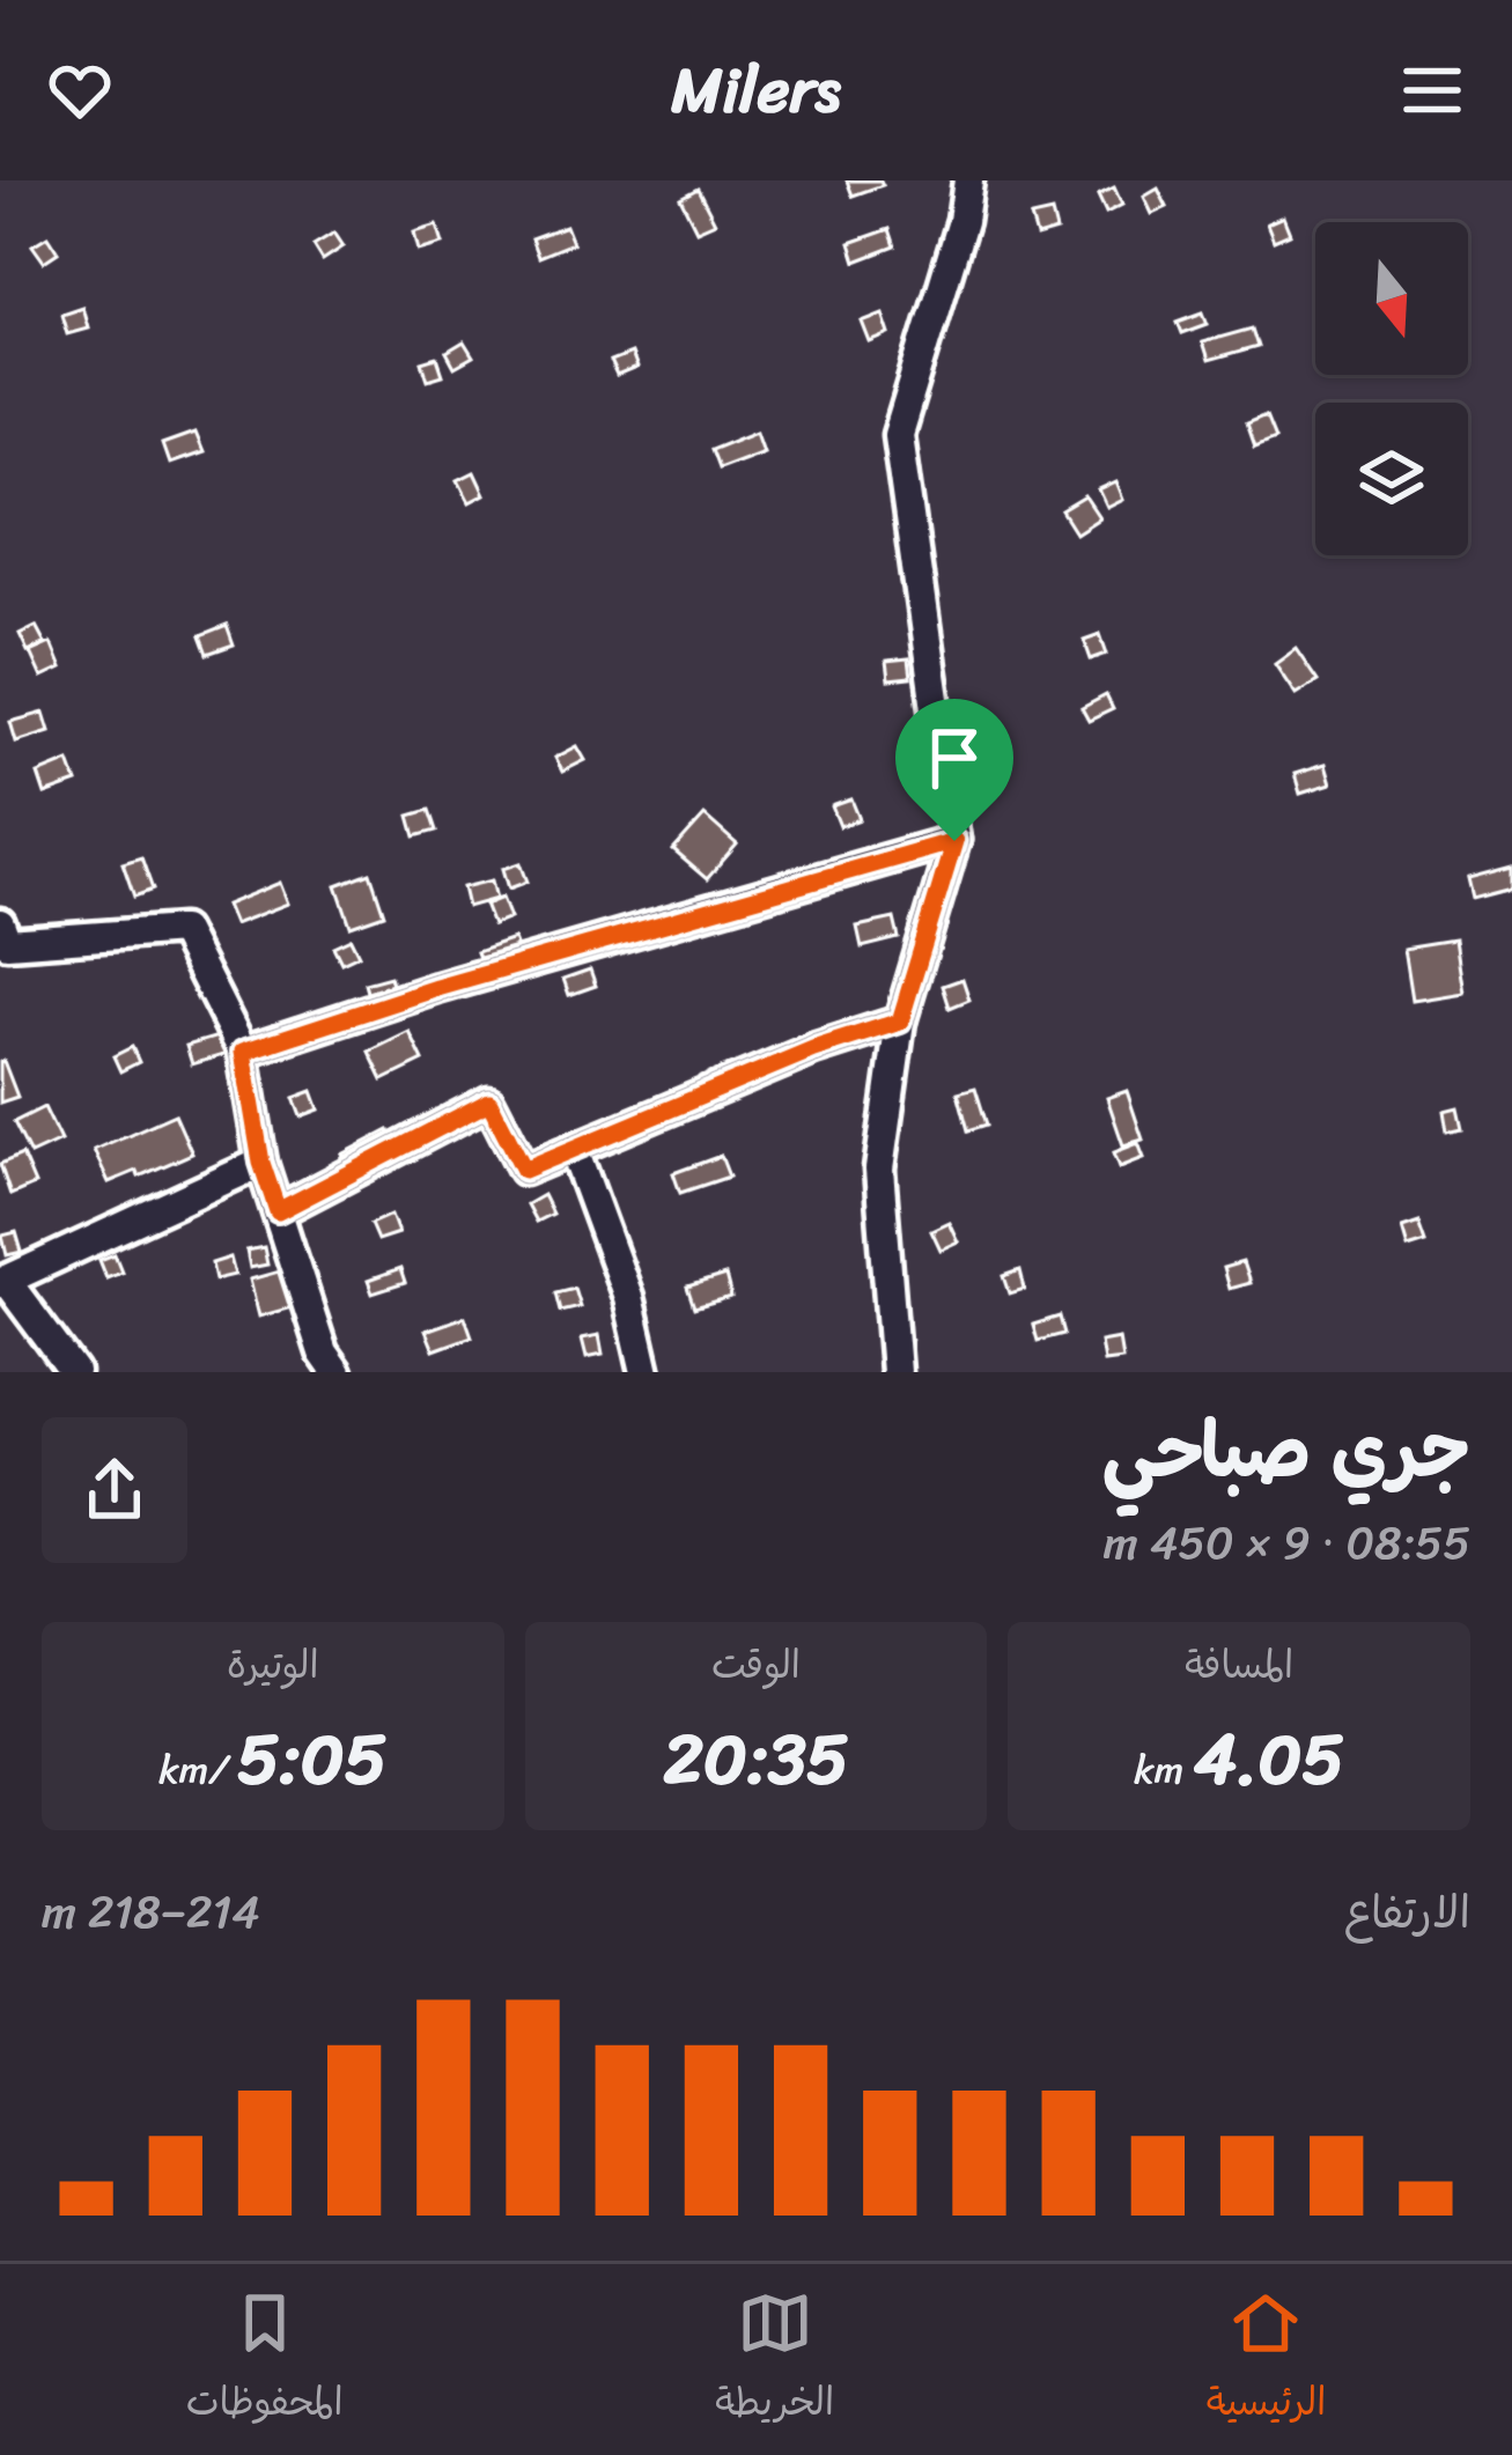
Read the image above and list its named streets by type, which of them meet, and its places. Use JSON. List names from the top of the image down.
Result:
{
  "north": "bottom",
  "page": {
    "header": "Milers",
    "heading": ["جري صباحي", "08:55 · 9 × 450 m"],
    "stats": [
      ["المسافة", "4.05 km"],
      ["الوقت", "20:35"],
      ["الوتيرة", "5:05 /km"]
    ],
    "chart": ["الارتفاع", "214–218 m"],
    "tabs": ["الرئيسية", "الخريطة", "المحفوظات"]
  }
}
